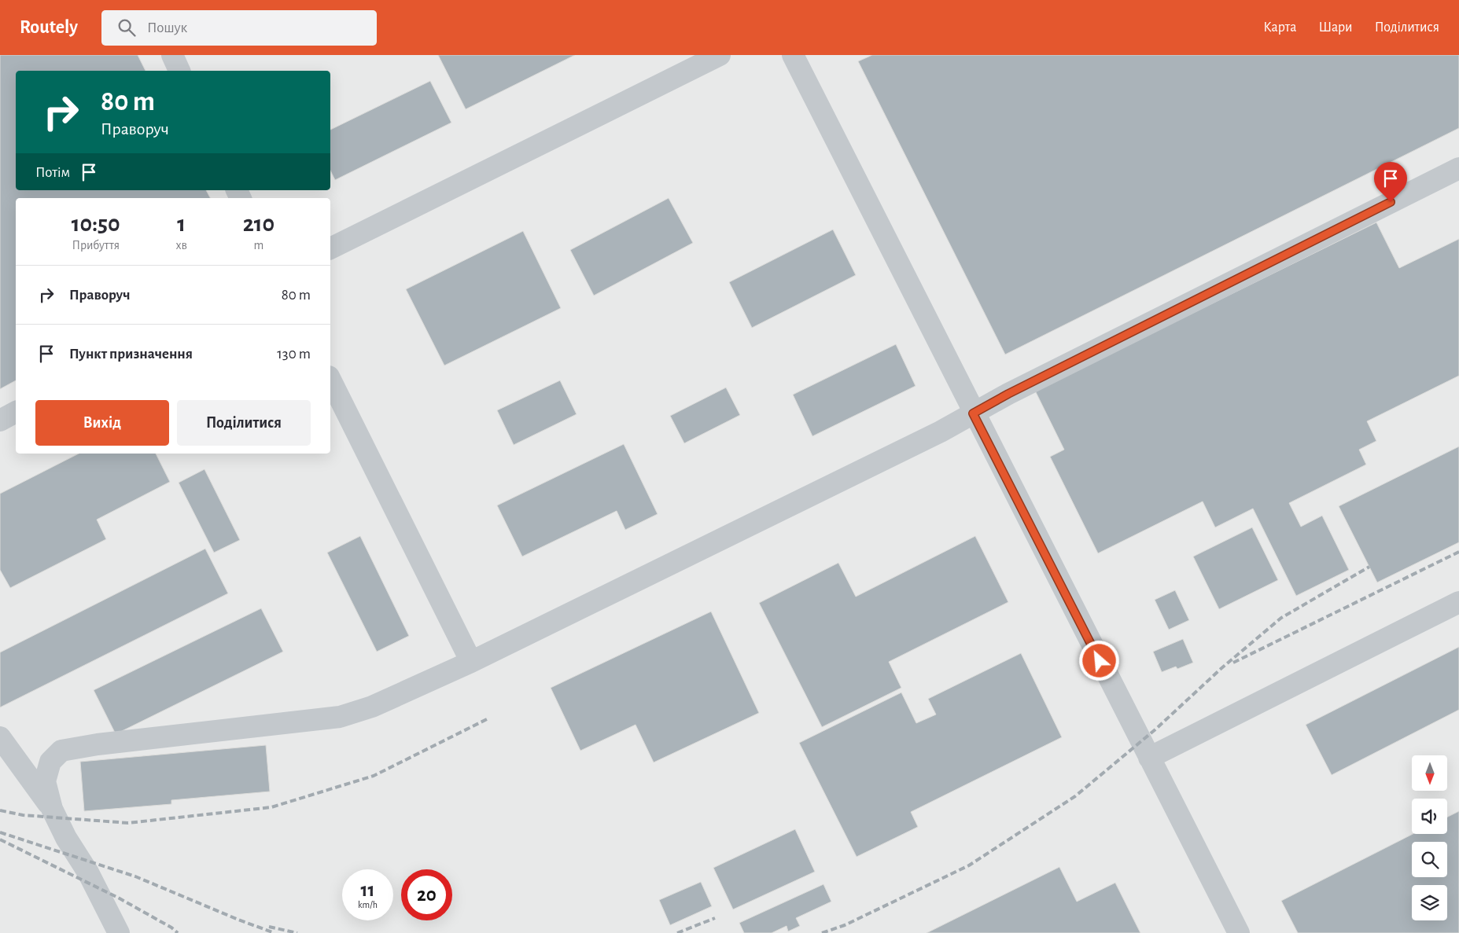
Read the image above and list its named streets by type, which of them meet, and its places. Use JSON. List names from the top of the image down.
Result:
{
  "north": "bottom",
  "page": {
    "header": "Routely",
    "search": "Пошук",
    "nav": ["Карта", "Шари", "Поділитися"],
    "turn": ["80 m", "Праворуч"],
    "then": "Потім",
    "eta": [
      "10:50",
      "Прибуття",
      "1",
      "хв",
      "210",
      "m"
    ],
    "list": [
      {
        "name": "Праворуч",
        "value": "80 m"
      },
      {
        "name": "Пункт призначення",
        "value": "130 m"
      }
    ],
    "buttons": ["Вихід", "Поділитися"],
    "speed": "11 km/h",
    "limit": "20"
  }
}
